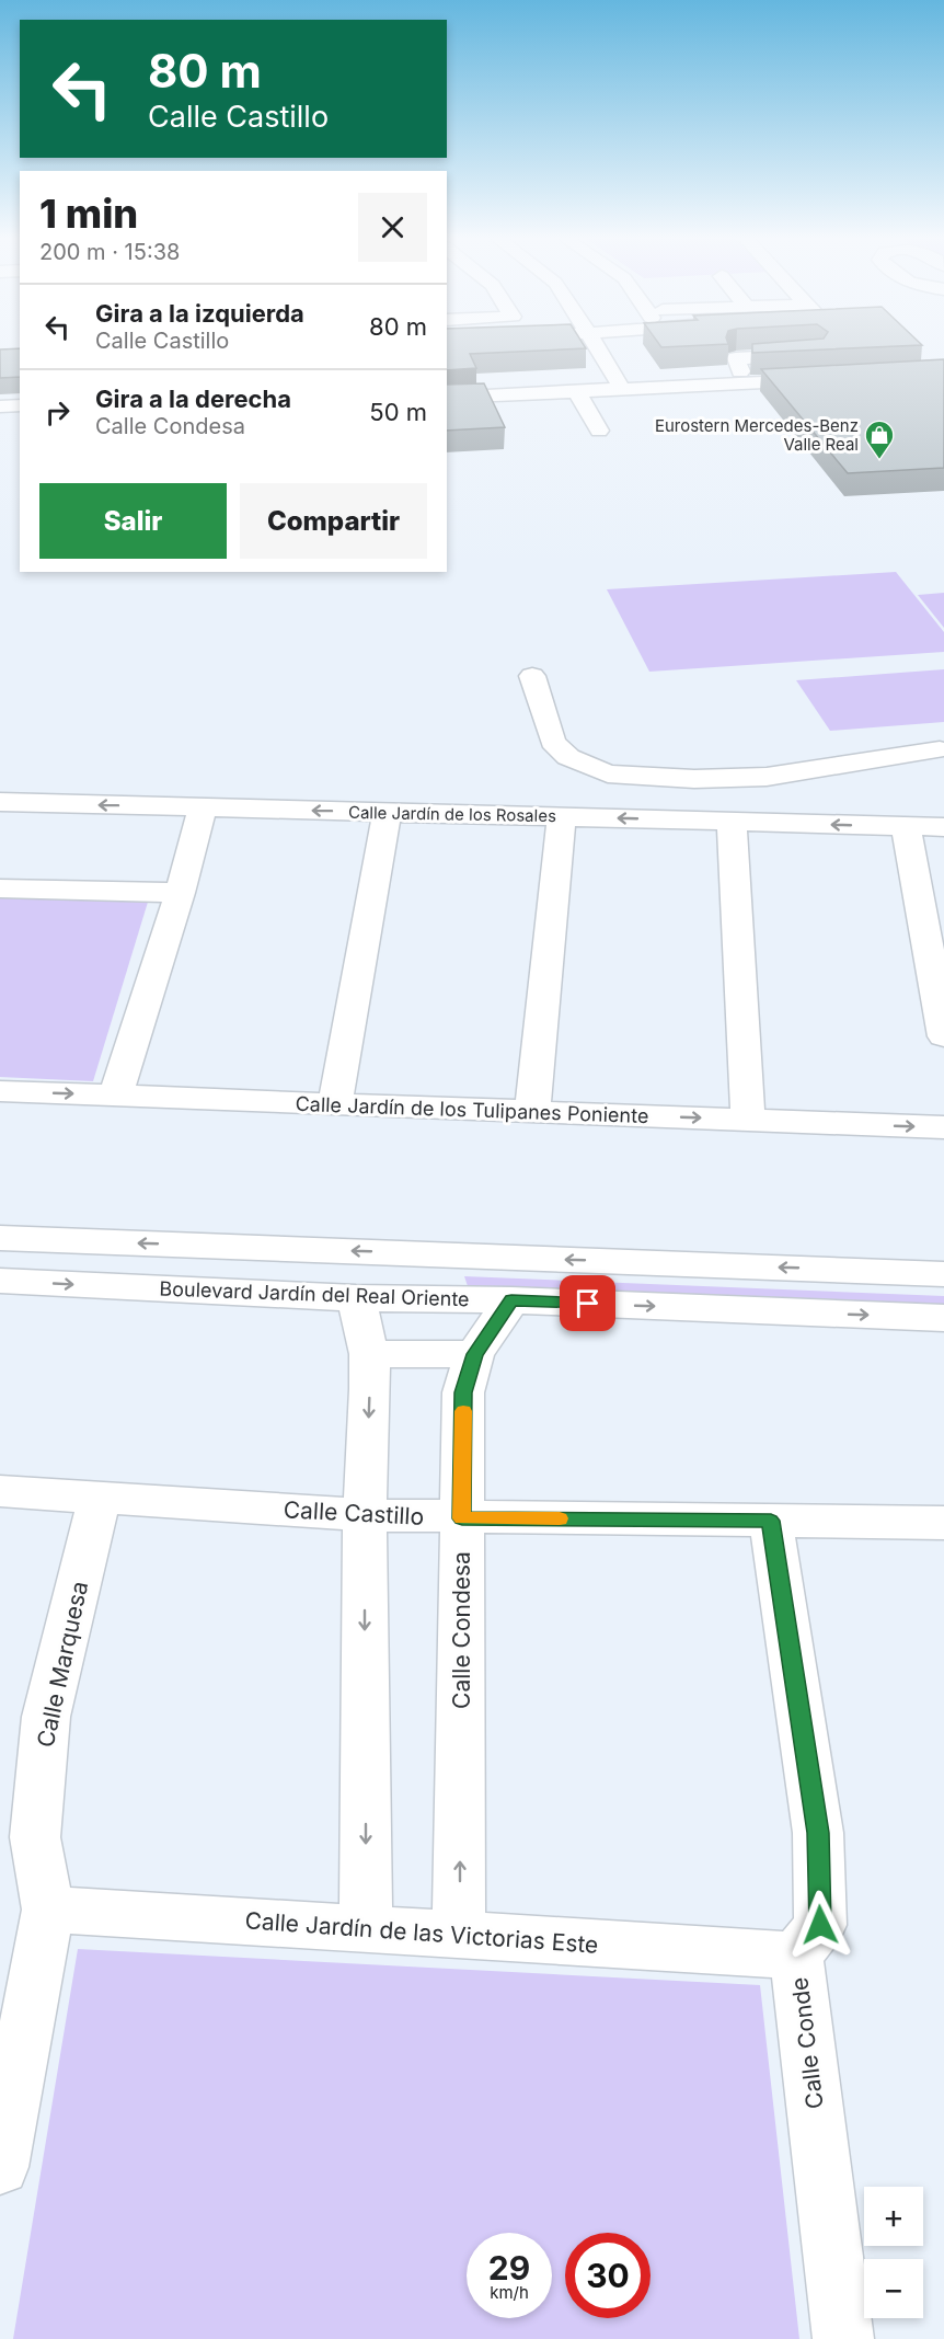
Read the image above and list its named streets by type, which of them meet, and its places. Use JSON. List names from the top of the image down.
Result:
{
  "streets": {
    "street": [
      "Calle Jardín de los Rosales",
      "Calle Jardín de los Tulipanes Poniente",
      "Boulevard Jardín del Real Oriente",
      "Calle Castillo",
      "Calle Condesa",
      "Calle Marquesa",
      "Calle Jardín de las Victorias Este",
      "Calle Conde"
    ]
  },
  "crossings": [
    ["Boulevard Jardín del Real Oriente", "Calle Condesa"],
    ["Calle Castillo", "Calle Condesa"],
    ["Calle Castillo", "Calle Marquesa"],
    ["Calle Castillo", "Calle Conde"],
    ["Calle Condesa", "Calle Jardín de las Victorias Este"],
    ["Calle Marquesa", "Calle Jardín de las Victorias Este"],
    ["Calle Jardín de las Victorias Este", "Calle Conde"]
  ],
  "one_way": ["Calle Jardín de los Rosales"],
  "places": {
    "shop": ["Eurostern Mercedes-Benz Valle Real"]
  },
  "page": {
    "turn": ["80 m", "Calle Castillo"],
    "heading": ["1 min", "200 m · 15:38"],
    "list": [
      {
        "name": "Gira a la izquierda",
        "note": "Calle Castillo",
        "value": "80 m"
      },
      {
        "name": "Gira a la derecha",
        "note": "Calle Condesa",
        "value": "50 m"
      }
    ],
    "buttons": ["Salir", "Compartir"],
    "map_buttons": ["+", "−"],
    "speed": "29 km/h",
    "limit": "30"
  }
}
